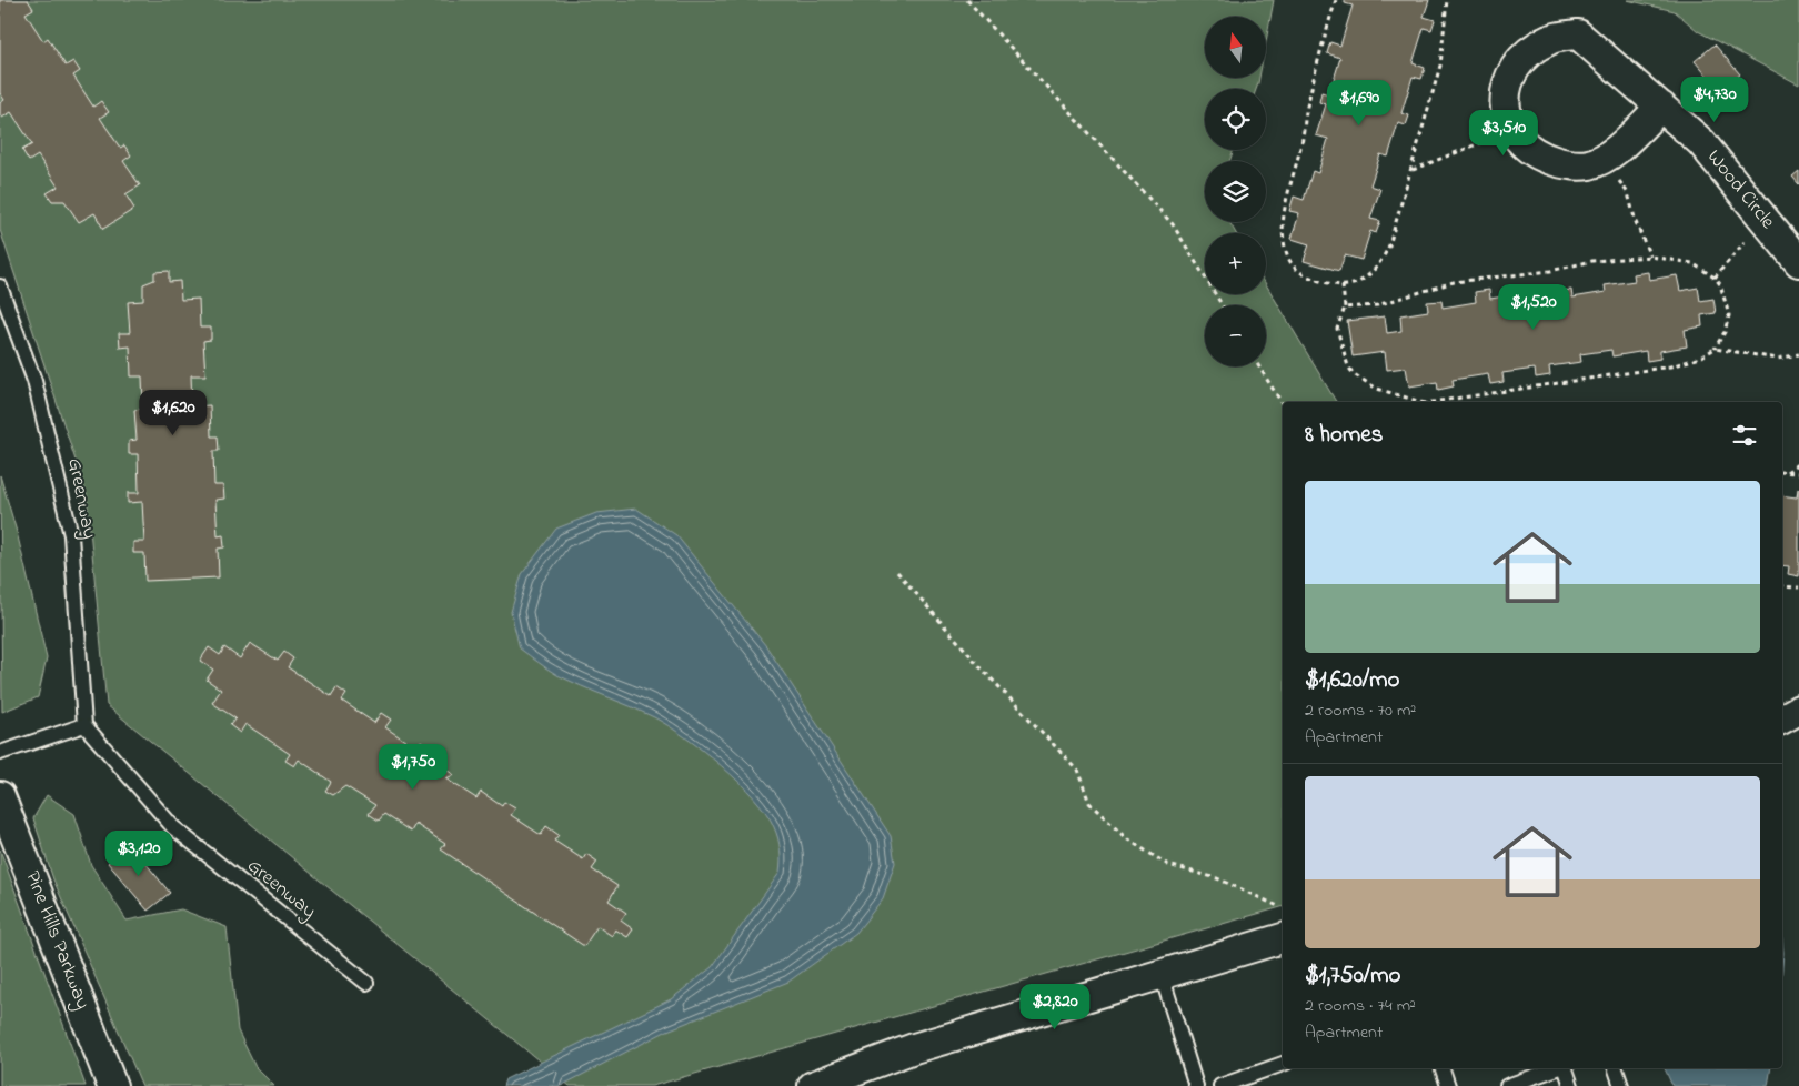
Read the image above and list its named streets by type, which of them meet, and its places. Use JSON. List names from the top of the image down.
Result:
{
  "streets": {
    "street": ["Wood Circle", "Pine Hills Parkway"],
    "lane": ["Greenway"]
  },
  "north": "top",
  "page": {
    "map_buttons": ["+", "−"],
    "price": [
      "$4,730",
      "$1,690",
      "$3,510",
      "$1,520",
      "$1,620",
      "$1,750",
      "$3,120",
      "$2,820"
    ],
    "heading": "8 homes",
    "list": [
      {
        "name": "$1,620/mo",
        "note": "2 rooms · 70 m² · Apartment"
      },
      {
        "name": "$1,750/mo",
        "note": "2 rooms · 74 m² · Apartment"
      }
    ]
  }
}
